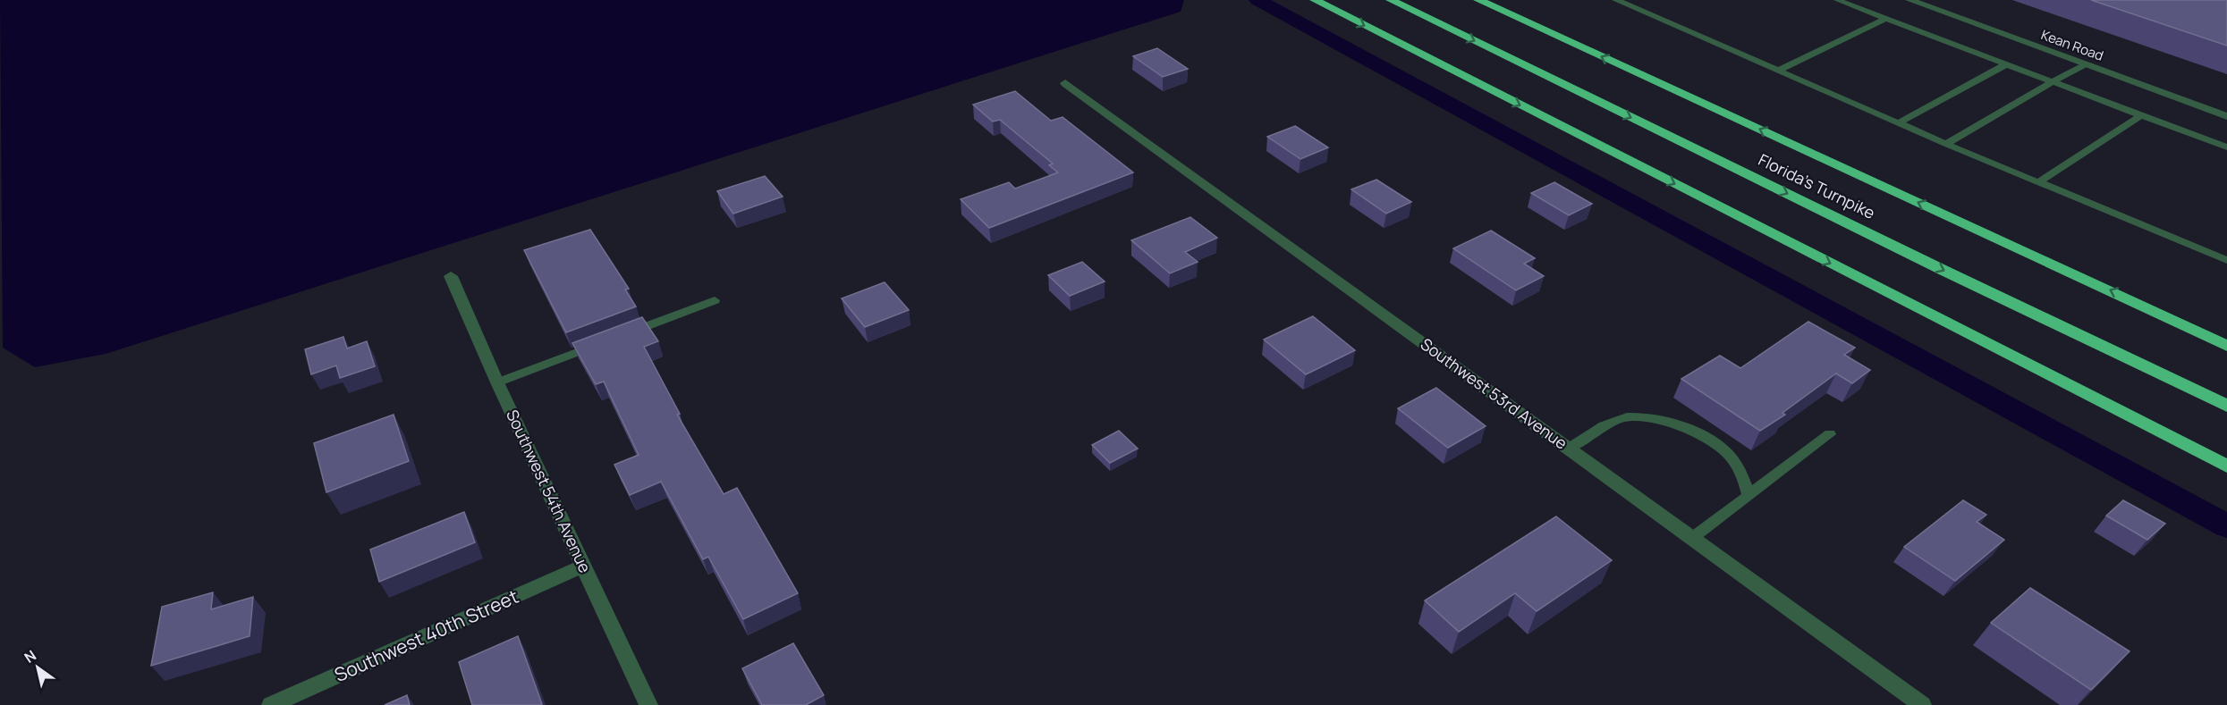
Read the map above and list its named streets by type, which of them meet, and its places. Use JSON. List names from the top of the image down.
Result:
{
  "streets": {
    "highway": ["Florida's Turnpike"],
    "street": [
      "Kean Road",
      "Southwest 53rd Avenue",
      "Southwest 54th Avenue",
      "Southwest 40th Street"
    ]
  },
  "crossings": [
    ["Southwest 54th Avenue", "Southwest 40th Street"]
  ],
  "north": "top left"
}
